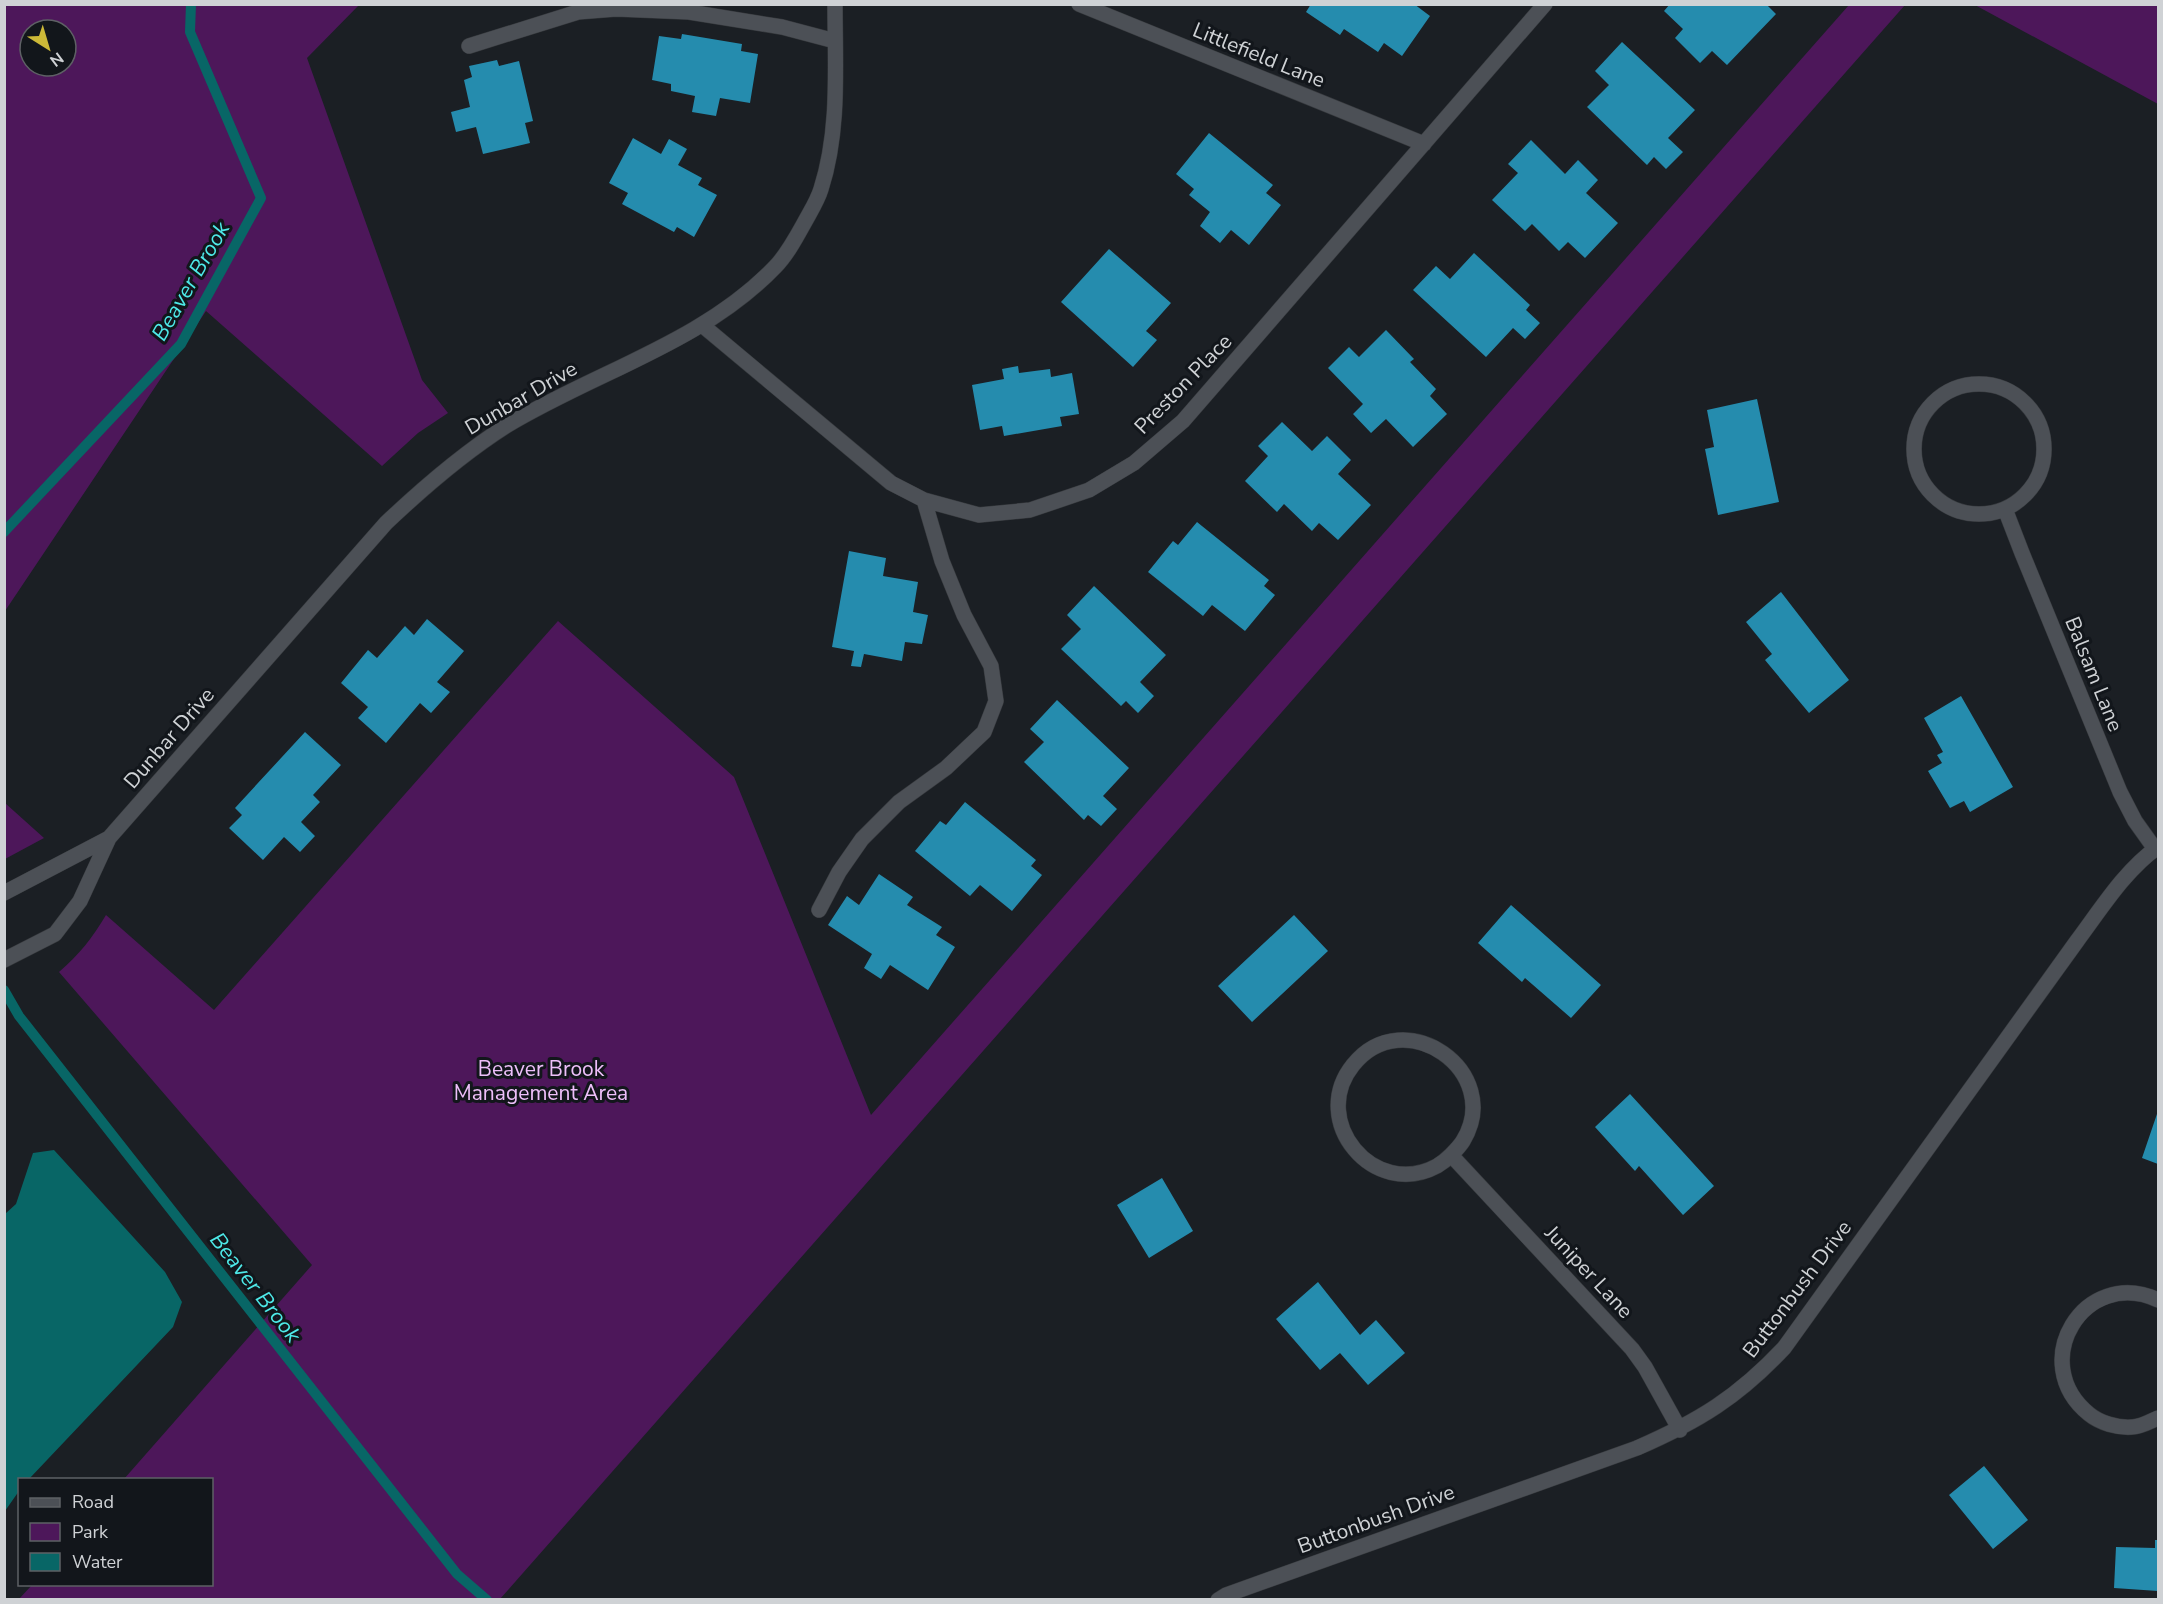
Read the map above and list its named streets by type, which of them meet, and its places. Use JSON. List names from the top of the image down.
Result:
{
  "streets": {
    "street": [
      "Littlefield Lane",
      "Preston Place",
      "Dunbar Drive",
      "Balsam Lane",
      "Juniper Lane",
      "Buttonbush Drive"
    ]
  },
  "crossings": [
    ["Littlefield Lane", "Preston Place"],
    ["Preston Place", "Dunbar Drive"],
    ["Balsam Lane", "Buttonbush Drive"],
    ["Juniper Lane", "Buttonbush Drive"]
  ],
  "water": ["Beaver Brook"],
  "parks": ["Beaver Brook Management Area"],
  "legend": ["Road", "Park", "Water"],
  "north": "bottom right"
}
